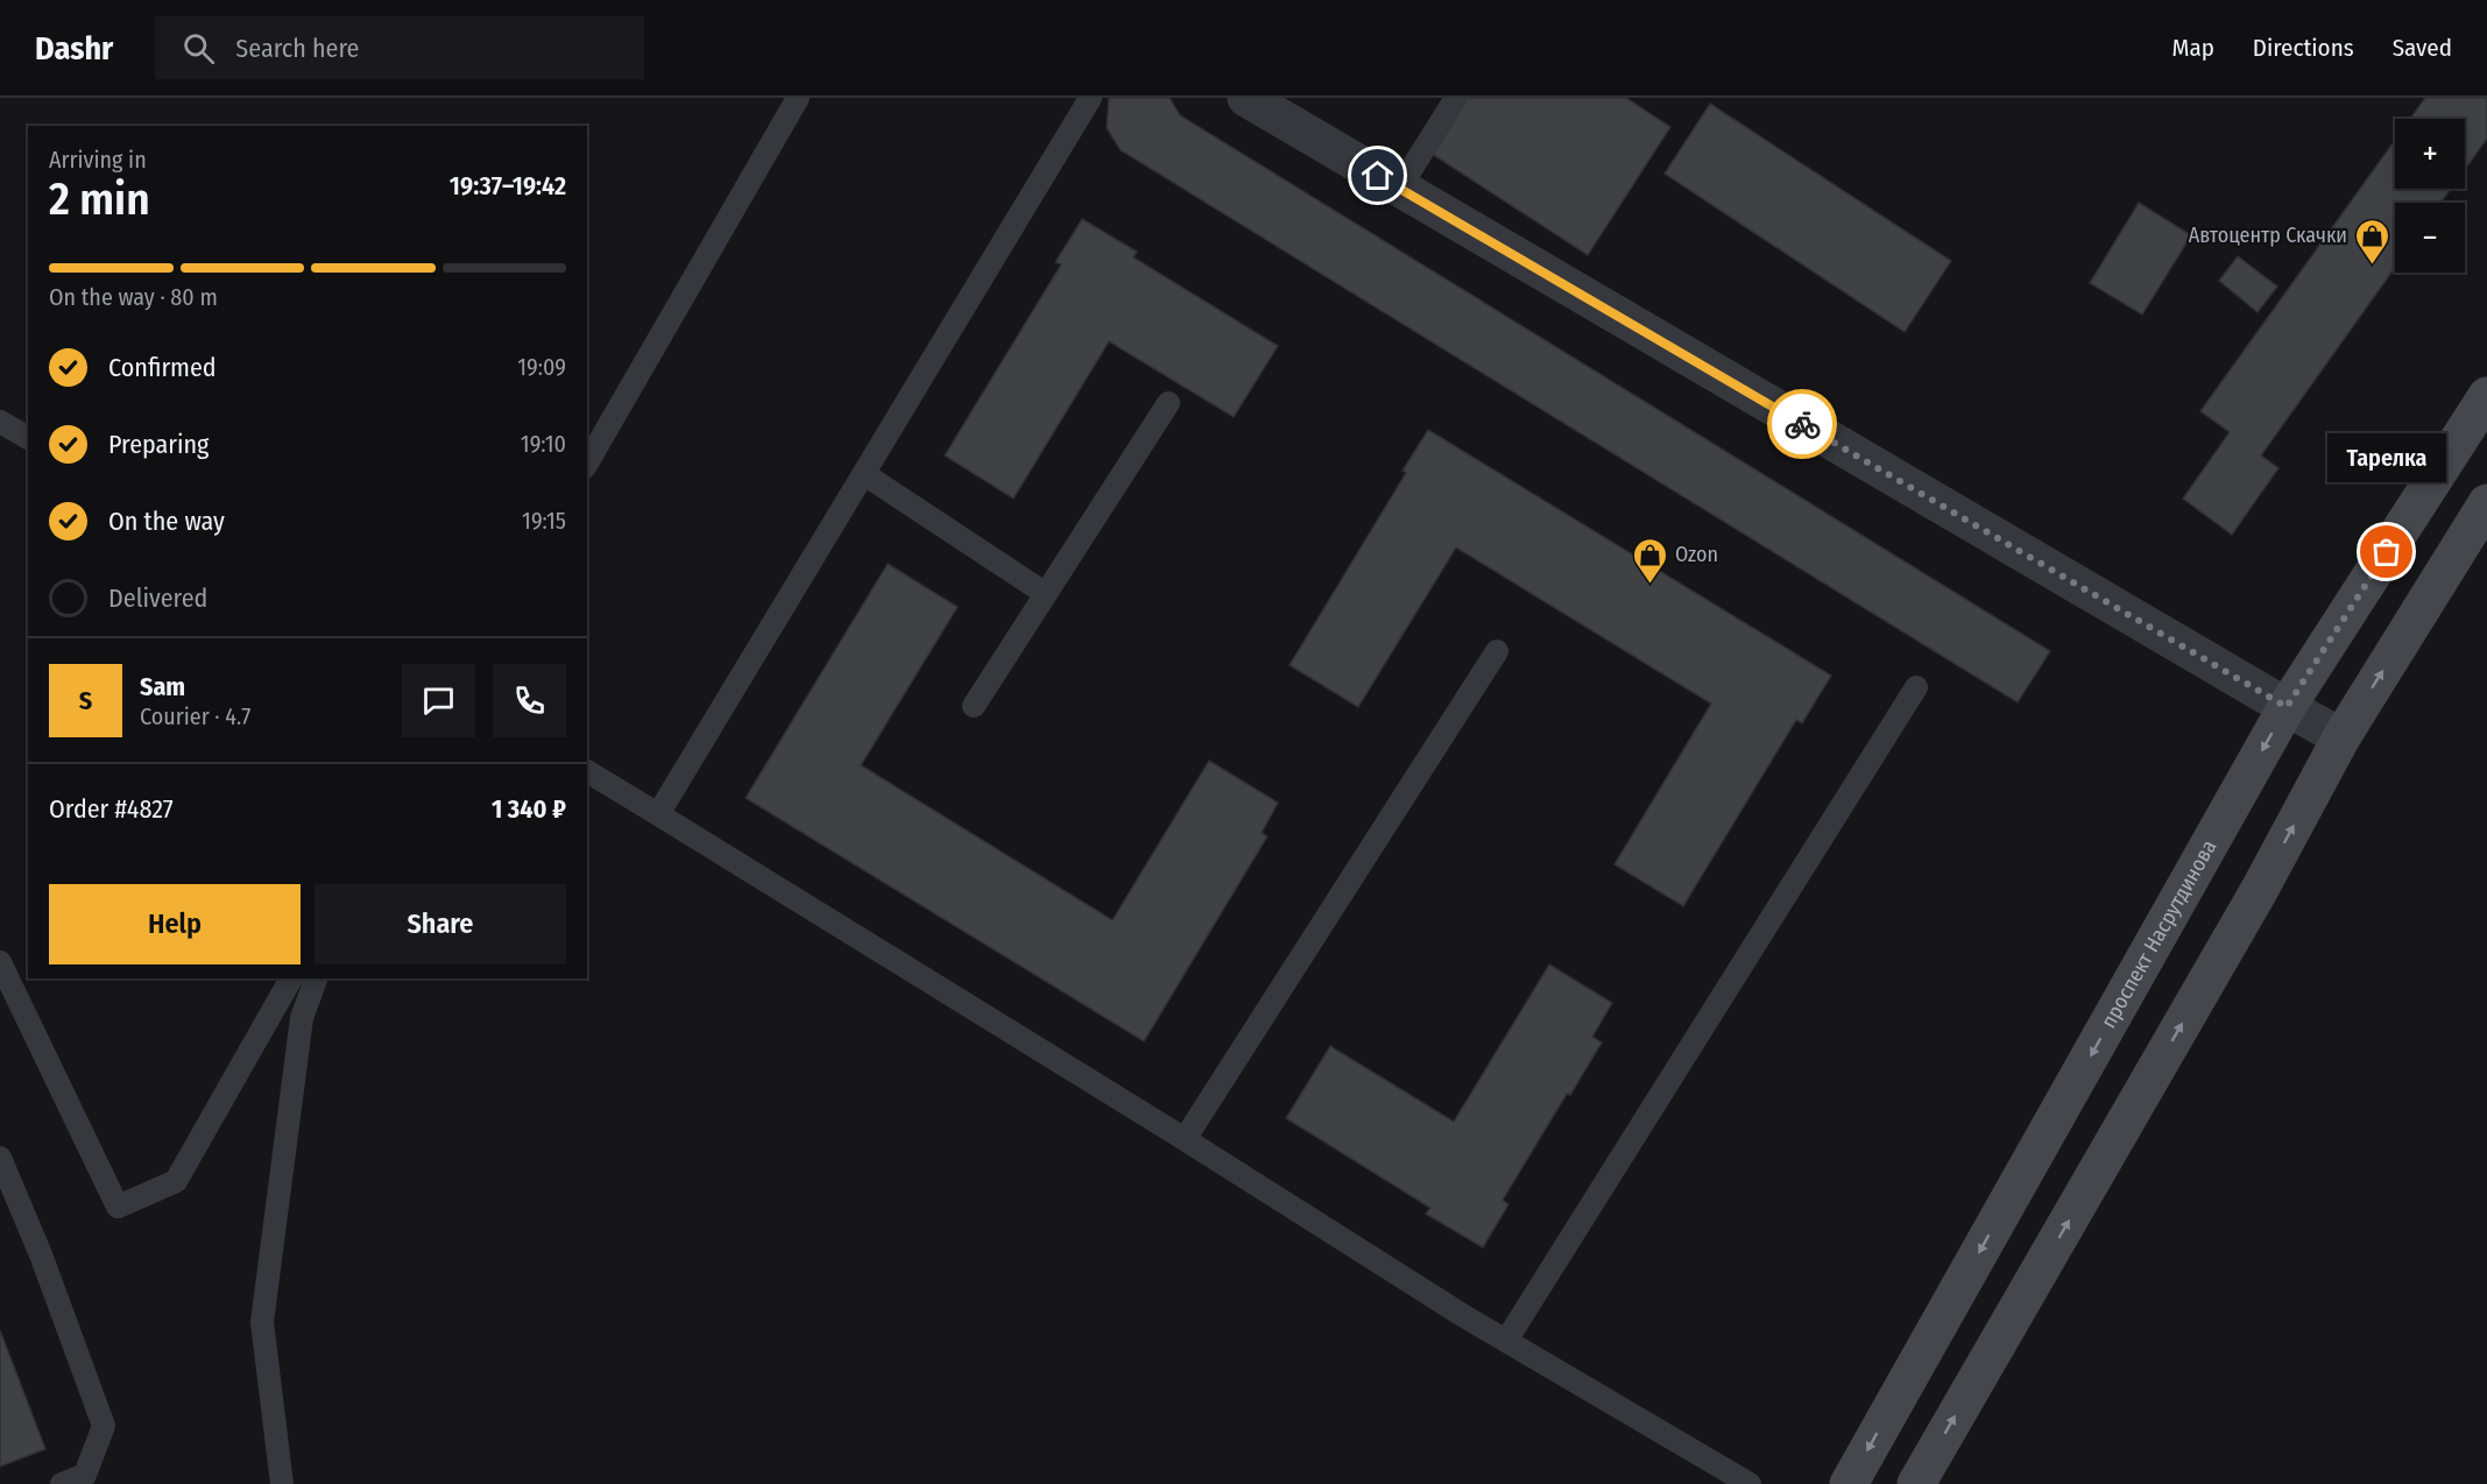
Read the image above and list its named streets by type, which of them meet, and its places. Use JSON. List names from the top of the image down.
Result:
{
  "streets": {
    "main road": ["проспект Насрутдинова"]
  },
  "places": {
    "shop": ["Автоцентр Скачки", "Ozon"],
    "other": ["Тарелка"]
  },
  "page": {
    "header": "Dashr",
    "search": "Search here",
    "nav": ["Map", "Directions", "Saved"],
    "map_buttons": ["+", "−"],
    "heading": ["2 min", "Arriving in", "19:37–19:42"],
    "panel": [
      "Sam",
      "Courier · 4.7",
      "Order #4827",
      "1 340 ₽"
    ],
    "bar": "On the way · 80 m",
    "list": [
      ["Confirmed", "19:09"],
      ["Preparing", "19:10"],
      ["On the way", "19:15"],
      "Delivered"
    ],
    "bubble": "Тарелка",
    "round": "S",
    "buttons": ["Help", "Share"]
  }
}
